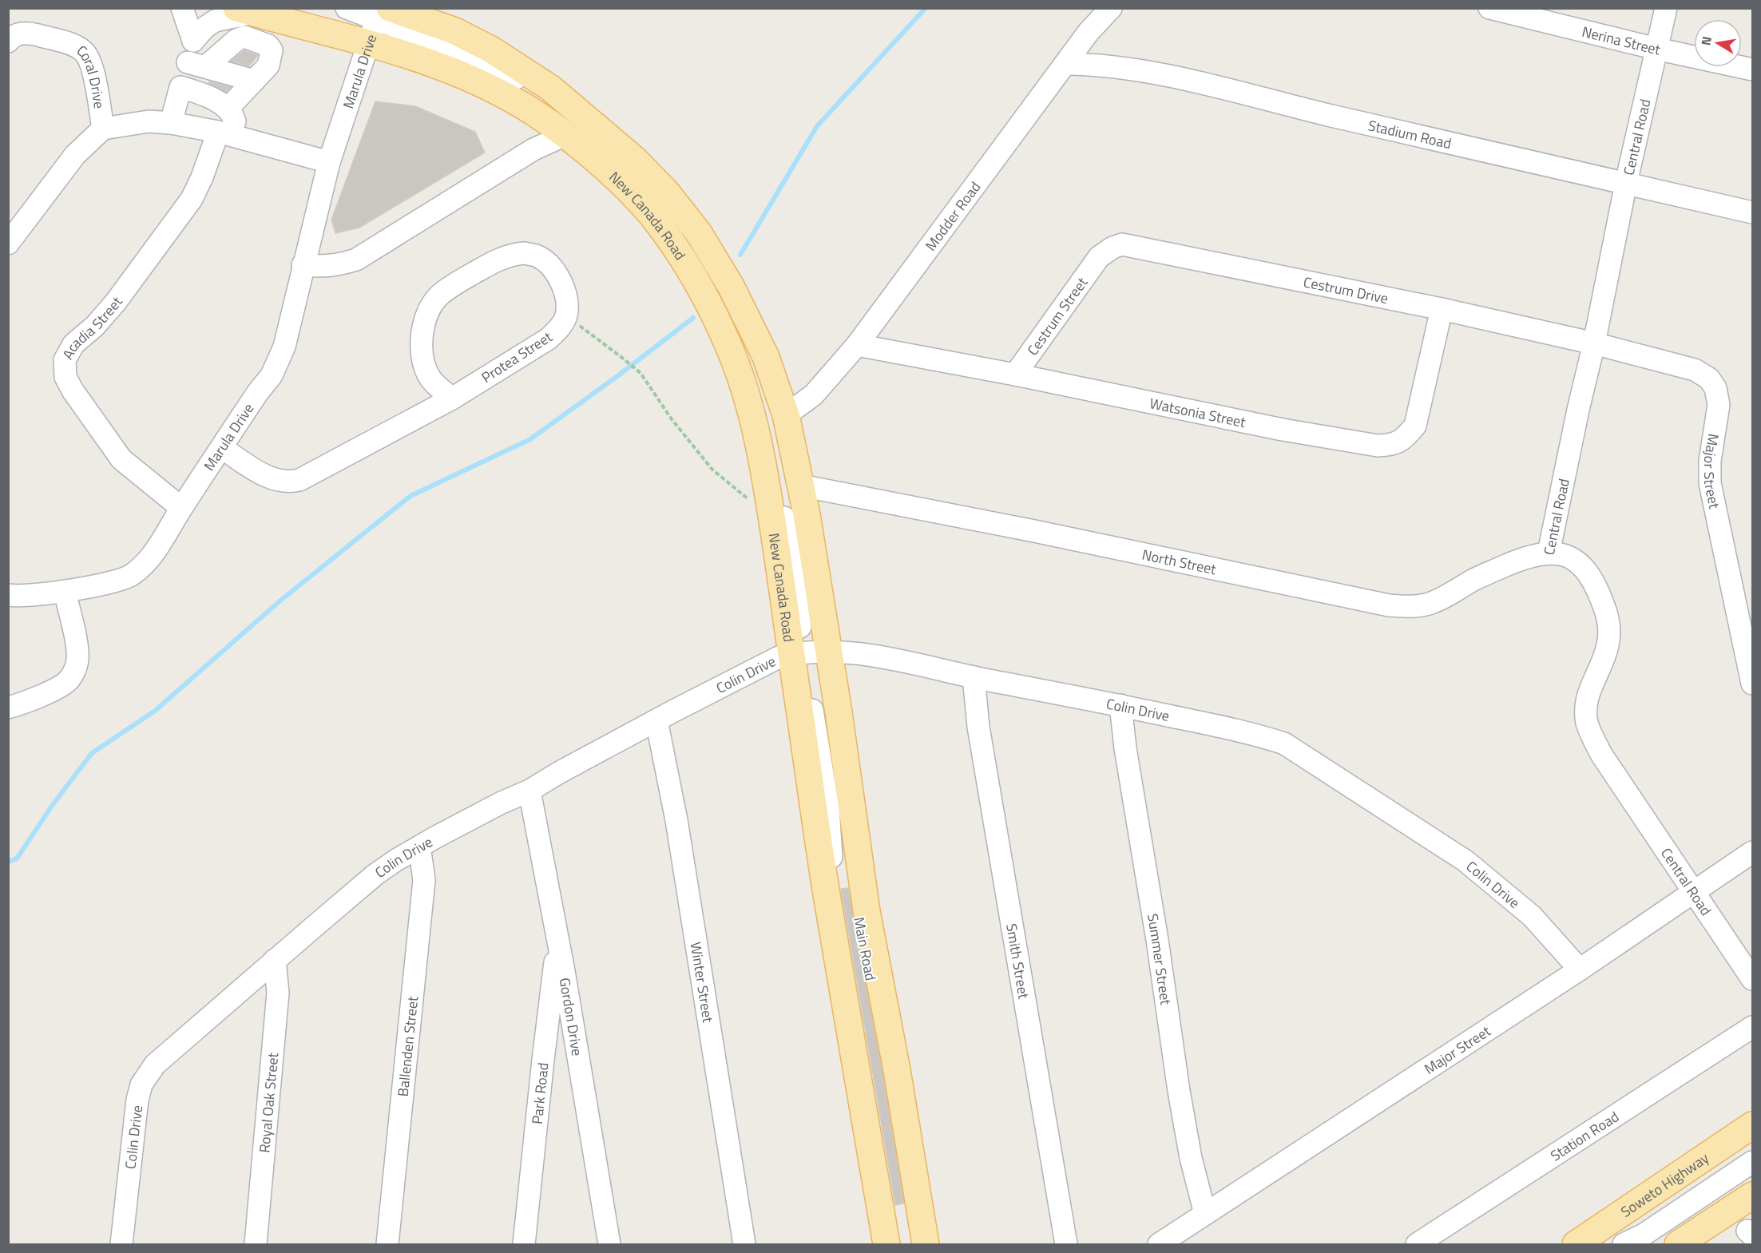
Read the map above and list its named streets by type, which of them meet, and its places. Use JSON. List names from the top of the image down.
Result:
{
  "streets": {
    "main road": ["New Canada Road", "Main Road", "Soweto Highway"],
    "street": [
      "Nerina Street",
      "Marula Drive",
      "Coral Drive",
      "Stadium Road",
      "Central Road",
      "Modder Road",
      "Cestrum Drive",
      "Cestrum Street",
      "Acadia Street",
      "Protea Street",
      "Watsonia Street",
      "Major Street",
      "North Street",
      "Colin Drive",
      "Summer Street",
      "Smith Street",
      "Winter Street",
      "Gordon Drive",
      "Ballenden Street",
      "Park Road",
      "Royal Oak Street",
      "Station Road"
    ]
  },
  "crossings": [
    ["Nerina Street", "Central Road"],
    ["Marula Drive", "New Canada Road"],
    ["Marula Drive", "Acadia Street"],
    ["Marula Drive", "Protea Street"],
    ["Stadium Road", "Central Road"],
    ["Stadium Road", "Modder Road"],
    ["Central Road", "Cestrum Drive"],
    ["Central Road", "Major Street"],
    ["Central Road", "North Street"],
    ["Modder Road", "New Canada Road"],
    ["Modder Road", "Watsonia Street"],
    ["New Canada Road", "North Street"],
    ["New Canada Road", "Colin Drive"],
    ["New Canada Road", "Main Road"],
    ["Cestrum Drive", "Cestrum Street"],
    ["Cestrum Drive", "Watsonia Street"],
    ["Cestrum Drive", "Major Street"],
    ["Cestrum Street", "Watsonia Street"],
    ["Major Street", "Colin Drive"],
    ["Major Street", "Summer Street"],
    ["Colin Drive", "Main Road"],
    ["Colin Drive", "Summer Street"],
    ["Colin Drive", "Smith Street"],
    ["Colin Drive", "Winter Street"],
    ["Colin Drive", "Gordon Drive"],
    ["Colin Drive", "Ballenden Street"],
    ["Colin Drive", "Royal Oak Street"],
    ["Gordon Drive", "Park Road"]
  ],
  "north": "left"
}
